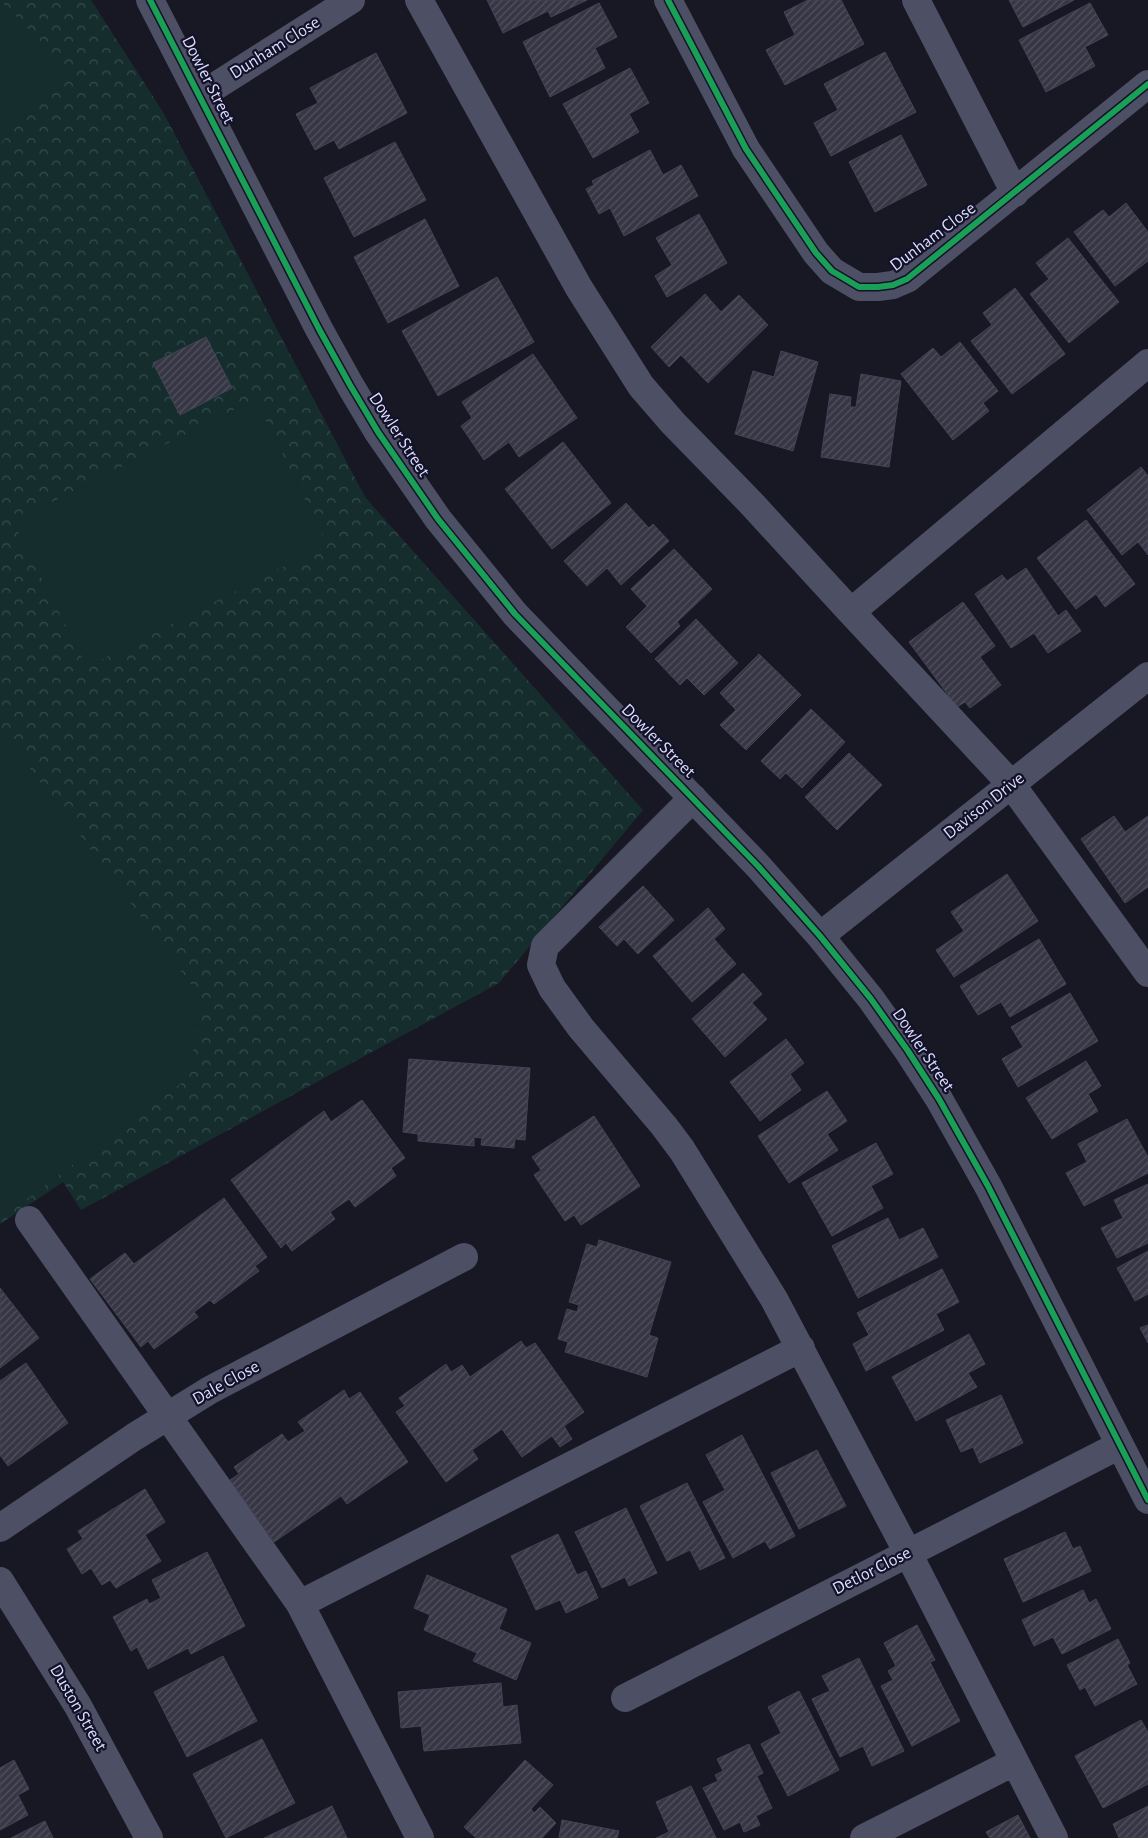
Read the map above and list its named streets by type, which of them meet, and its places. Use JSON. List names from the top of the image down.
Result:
{
  "streets": {
    "street": [
      "Dunham Close",
      "Dowler Street",
      "Davison Drive",
      "Dale Close",
      "Detlor Close",
      "Duston Street"
    ]
  },
  "crossings": [
    ["Dunham Close", "Dowler Street"],
    ["Dowler Street", "Davison Drive"],
    ["Dowler Street", "Detlor Close"]
  ]
}
